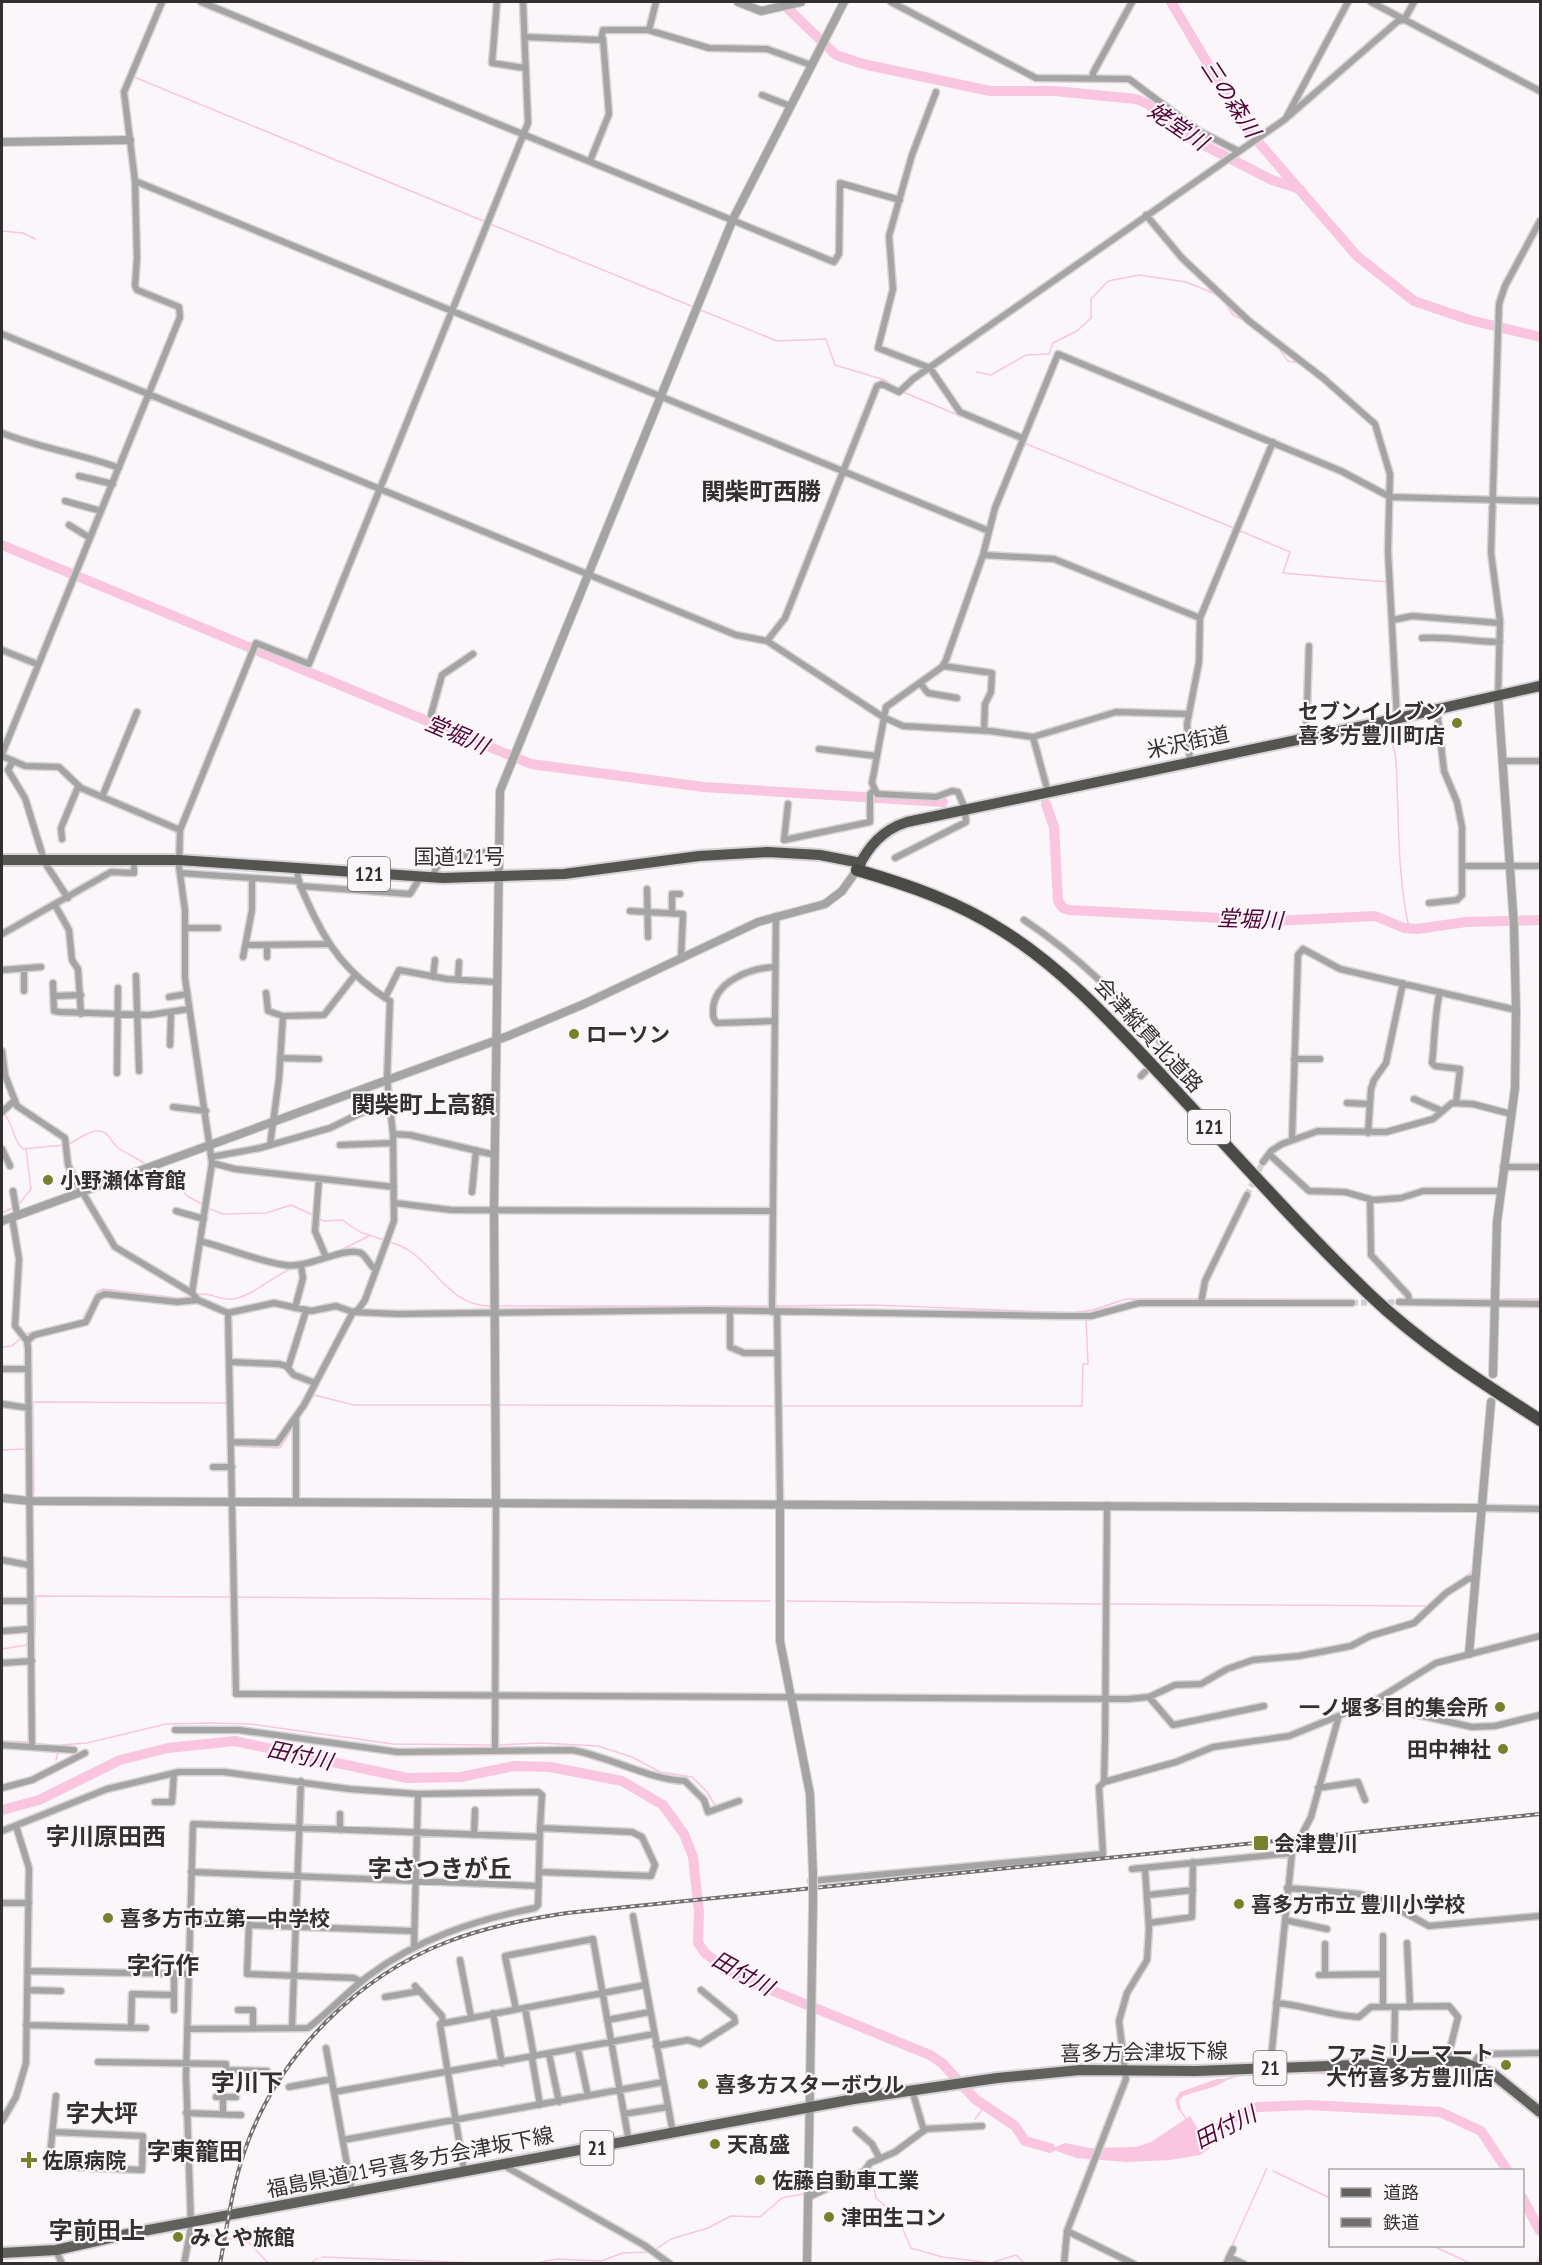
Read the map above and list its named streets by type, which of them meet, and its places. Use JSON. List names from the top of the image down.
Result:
{
  "streets": {
    "highway": [
      "米沢街道",
      "国道121号",
      "121",
      "会津縦貫北道路"
    ],
    "main road": ["喜多方会津坂下線", "21", "福島県道21号喜多方会津坂下線"]
  },
  "crossings": [
    ["米沢街道", "国道121号"],
    ["米沢街道", "会津縦貫北道路"],
    ["国道121号", "会津縦貫北道路"],
    ["喜多方会津坂下線", "福島県道21号喜多方会津坂下線"]
  ],
  "districts": [
    "関柴町西勝",
    "関柴町上高額",
    "字川原田西",
    "字さつきが丘",
    "字行作",
    "字川下",
    "字大坪",
    "字東籠田",
    "字前田上"
  ],
  "water": [
    "三の森川",
    "姥堂川",
    "堂堀川",
    "田付川"
  ],
  "places": {
    "other": [
      "セブンイレブン 喜多方豊川町店",
      "ローソン",
      "小野瀬体育館",
      "一ノ堰多目的集会所",
      "田中神社",
      "喜多方市立 豊川小学校",
      "喜多方市立第一中学校",
      "ファミリーマート 大竹喜多方豊川店",
      "喜多方スターボウル",
      "天髙盛",
      "佐藤自動車工業",
      "津田生コン",
      "みとや旅館"
    ],
    "transit": ["会津豊川"],
    "health": ["佐原病院"]
  },
  "legend": ["道路", "鉄道"]
}
